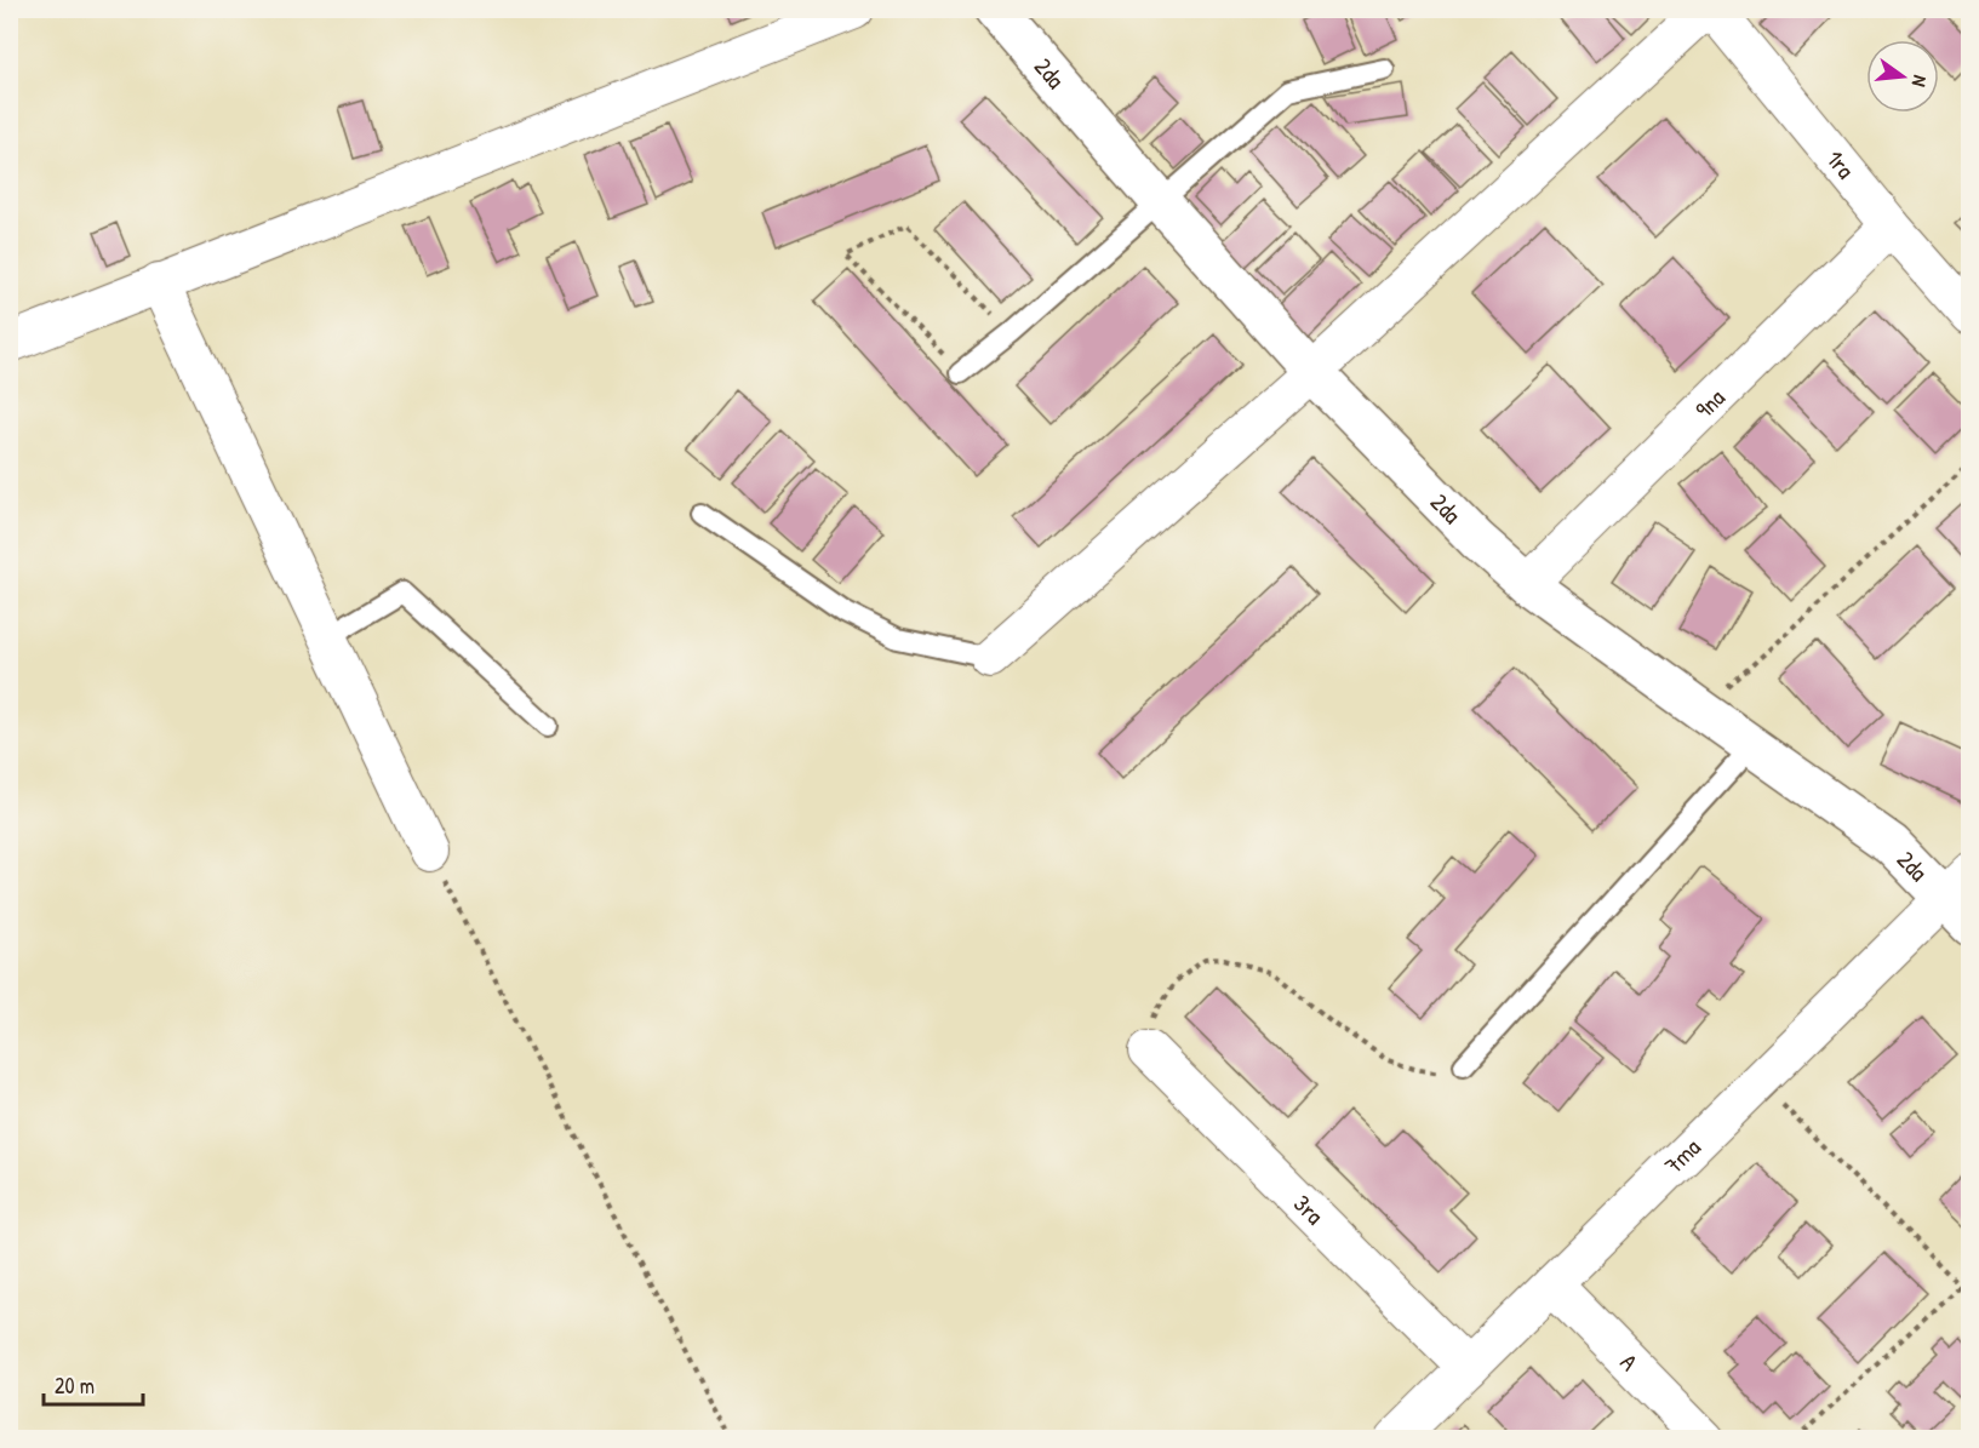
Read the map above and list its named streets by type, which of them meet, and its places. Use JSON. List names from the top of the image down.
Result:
{
  "streets": {
    "street": [
      "2da",
      "1ra",
      "9na",
      "7ma",
      "3ra",
      "A"
    ]
  },
  "crossings": [
    ["2da", "9na"],
    ["2da", "7ma"],
    ["1ra", "9na"],
    ["7ma", "3ra"],
    ["7ma", "A"]
  ],
  "scale_bar": "20 m",
  "north": "right"
}
